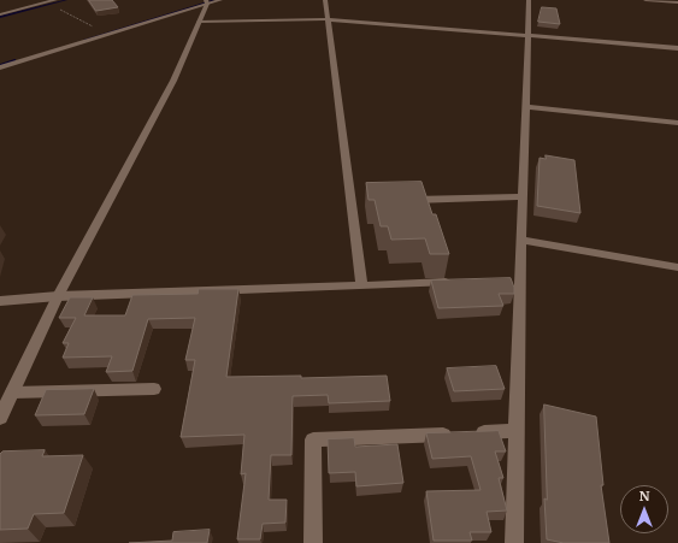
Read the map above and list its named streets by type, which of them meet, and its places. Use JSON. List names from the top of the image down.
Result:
{
  "north": "top"
}
